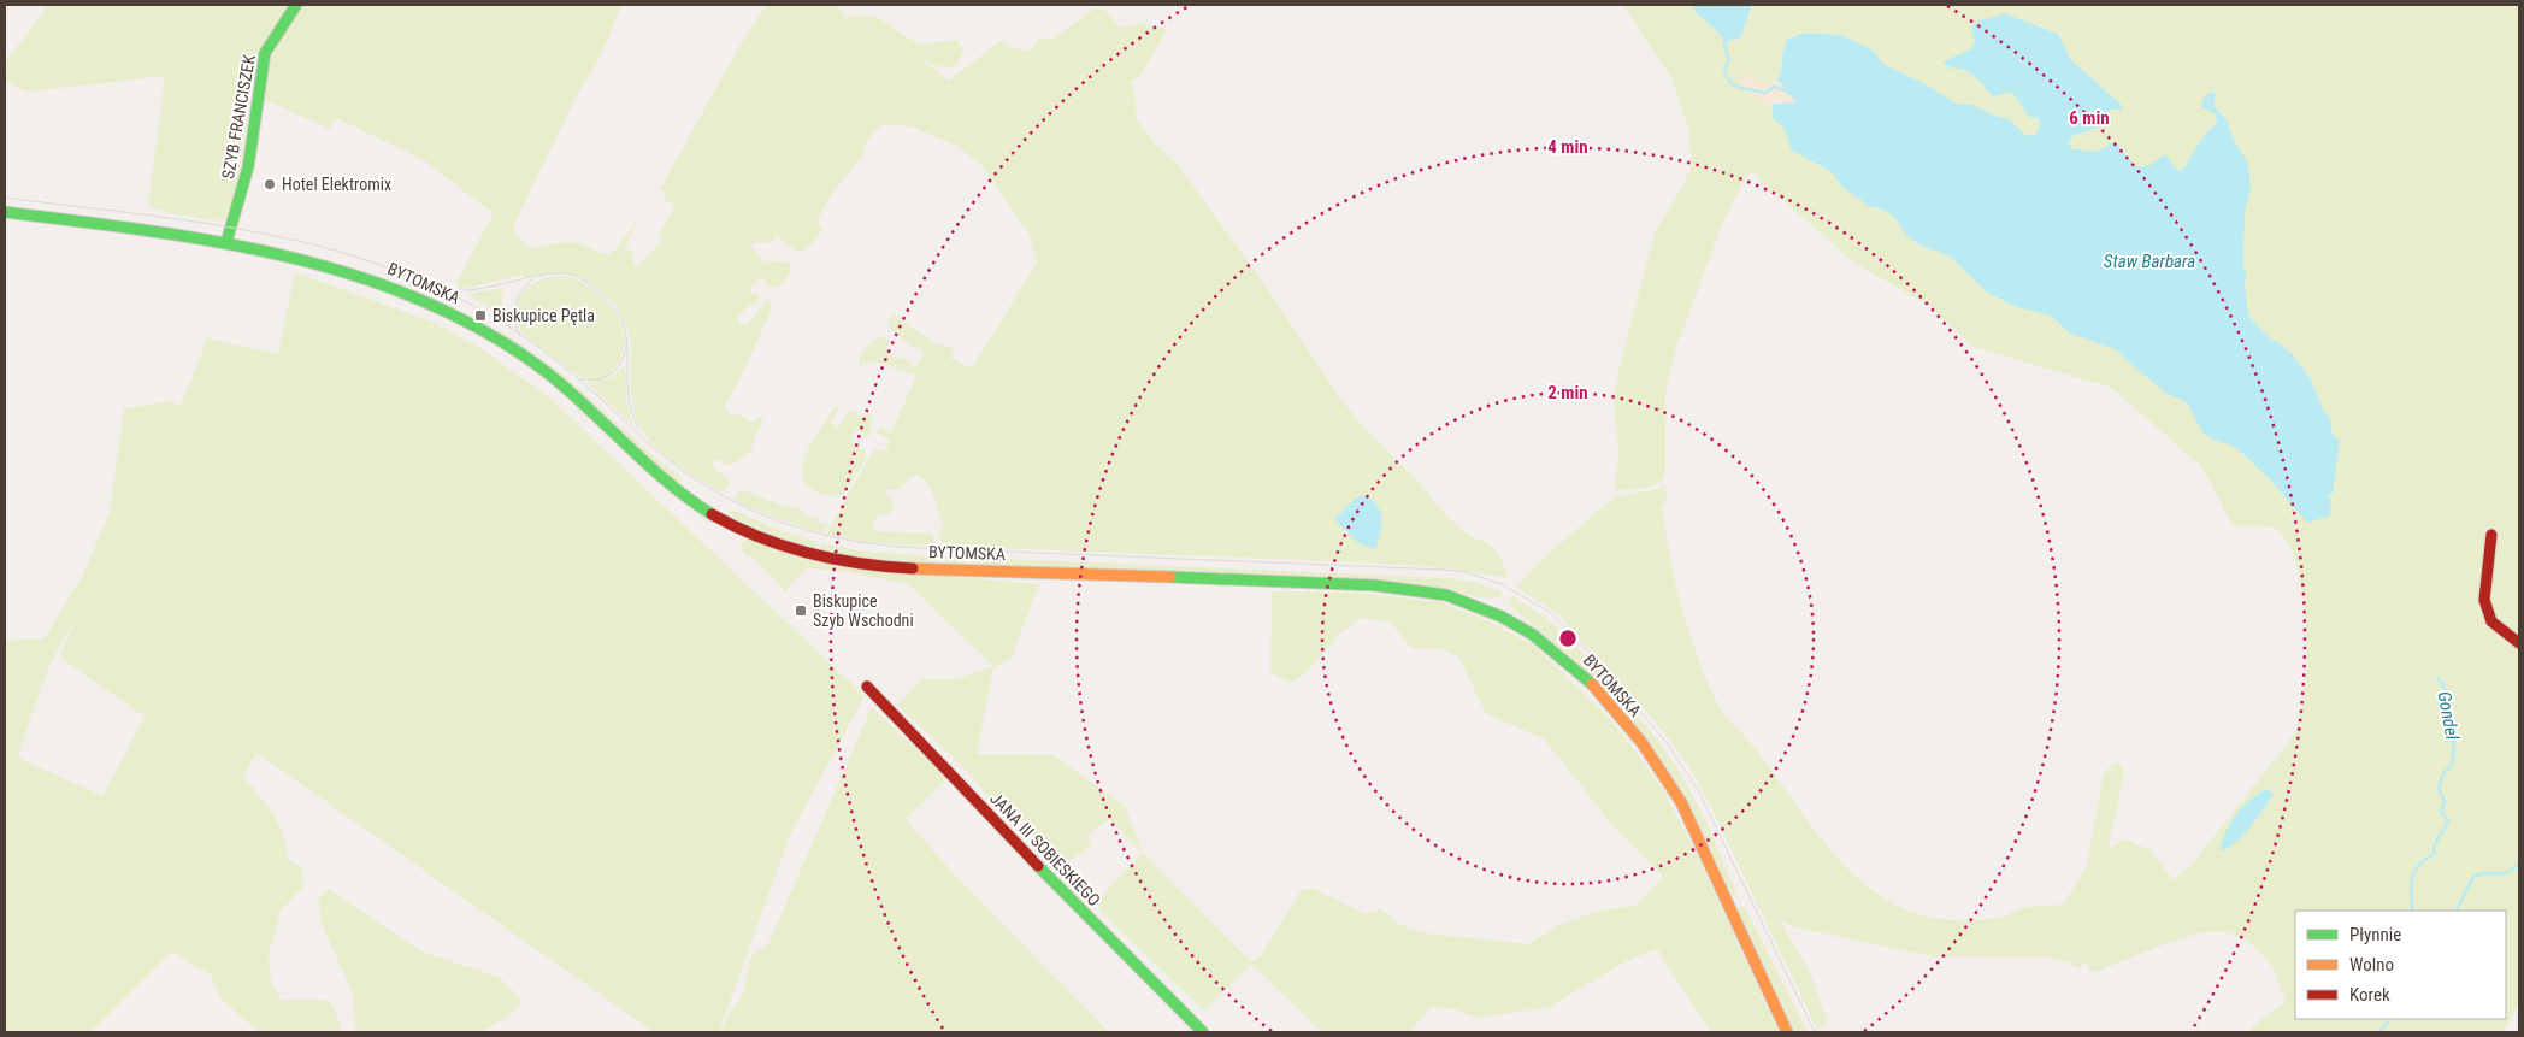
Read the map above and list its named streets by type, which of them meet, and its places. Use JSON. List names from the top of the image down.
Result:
{
  "streets": {
    "street": ["SZYB FRANCISZEK", "BYTOMSKA", "JANA III SOBIESKIEGO"]
  },
  "crossings": [
    ["SZYB FRANCISZEK", "BYTOMSKA"]
  ],
  "water": ["Staw Barbara", "Gondel"],
  "places": {
    "other": ["Hotel Elektromix"],
    "transit": ["Biskupice Pętla", "Biskupice Szyb Wschodni"]
  },
  "legend": ["Płynnie", "Wolno", "Korek"],
  "rings": ["6 min", "4 min", "2 min"]
}
